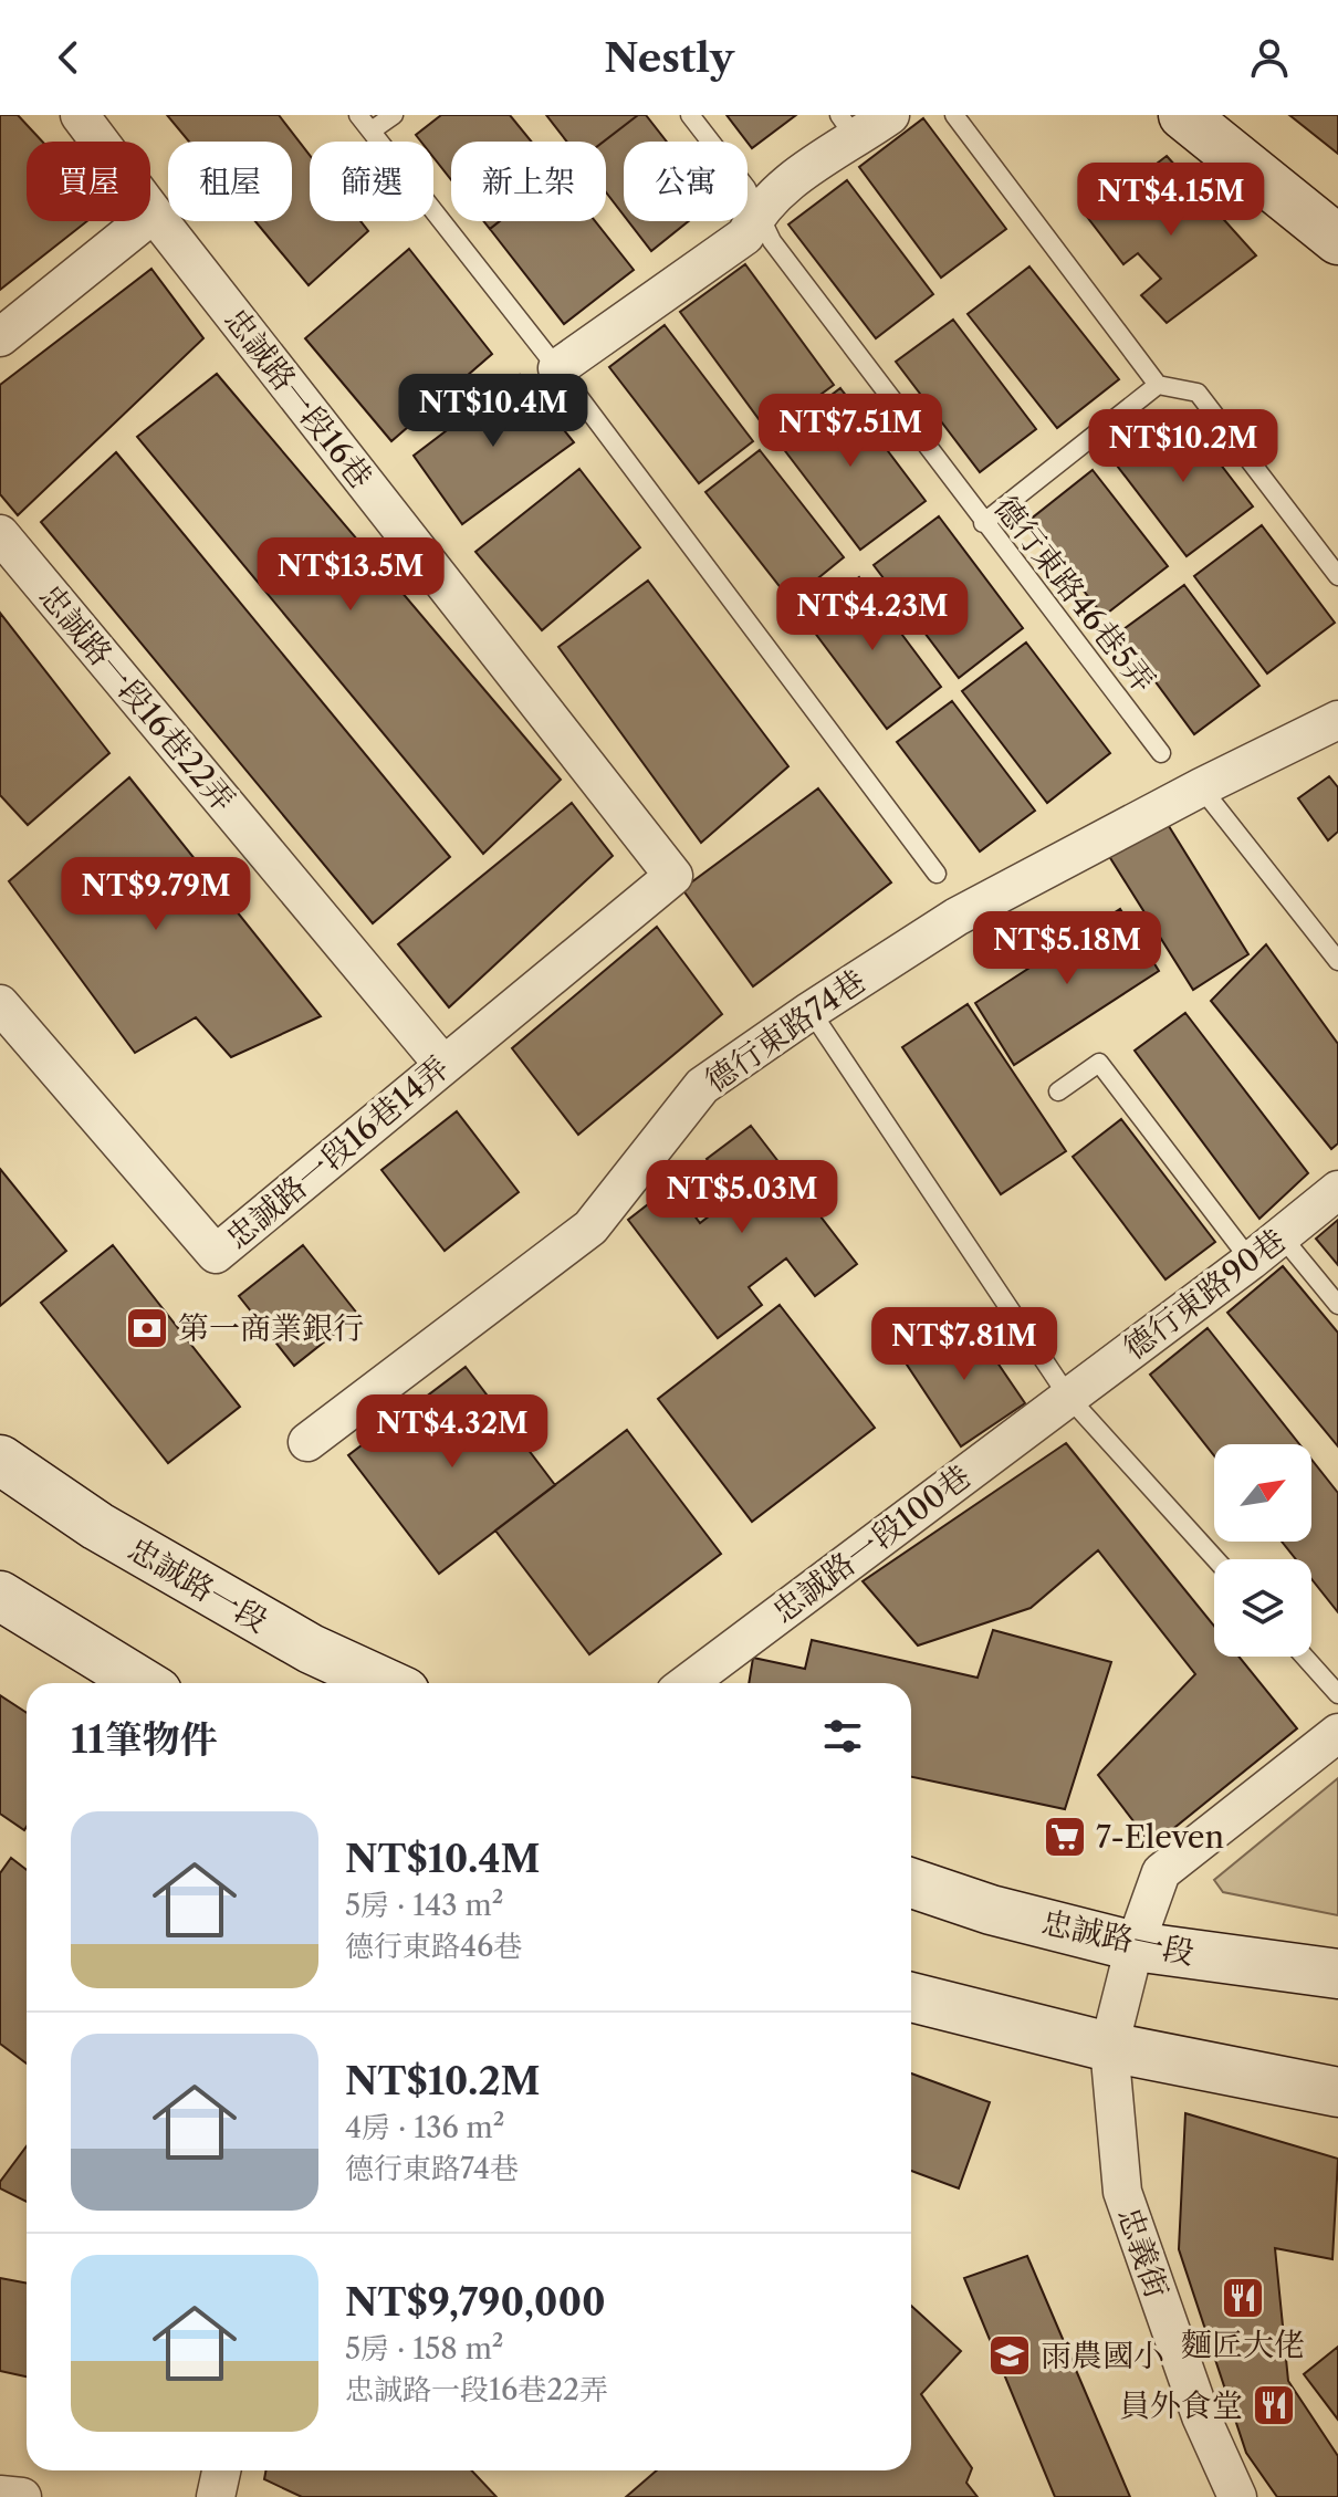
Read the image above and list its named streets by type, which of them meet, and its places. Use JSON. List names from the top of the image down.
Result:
{
  "streets": {
    "street": [
      "忠誠路一段16巷",
      "忠誠路一段16巷22弄",
      "德行東路74巷",
      "忠誠路一段16巷14弄",
      "德行東路90巷",
      "忠誠路一段100巷",
      "忠誠路一段",
      "忠義街"
    ],
    "lane": ["德行東路46巷5弄"]
  },
  "crossings": [
    ["忠誠路一段16巷", "忠誠路一段16巷14弄"],
    ["忠誠路一段16巷22弄", "忠誠路一段16巷14弄"],
    ["德行東路90巷", "忠誠路一段100巷"],
    ["忠誠路一段", "忠義街"]
  ],
  "places": {
    "bank": ["第一商業銀行"],
    "supermarket": ["7-Eleven"],
    "restaurant": ["麵匠大佬", "員外食堂"],
    "school or university": ["雨農國小"]
  },
  "north": "top right",
  "page": {
    "header": "Nestly",
    "chip": [
      "買屋",
      "租屋",
      "篩選",
      "新上架",
      "公寓"
    ],
    "price": [
      "NT$4.15M",
      "NT$10.4M",
      "NT$7.51M",
      "NT$10.2M",
      "NT$13.5M",
      "NT$4.23M",
      "NT$9.79M",
      "NT$5.18M",
      "NT$5.03M",
      "NT$7.81M",
      "NT$4.32M"
    ],
    "heading": "11筆物件",
    "list": [
      {
        "name": "NT$10.4M",
        "note": "5房 · 143 m² · 德行東路46巷"
      },
      {
        "name": "NT$10.2M",
        "note": "4房 · 136 m² · 德行東路74巷"
      },
      {
        "name": "NT$9,790,000",
        "note": "5房 · 158 m² · 忠誠路一段16巷22弄"
      }
    ]
  }
}
